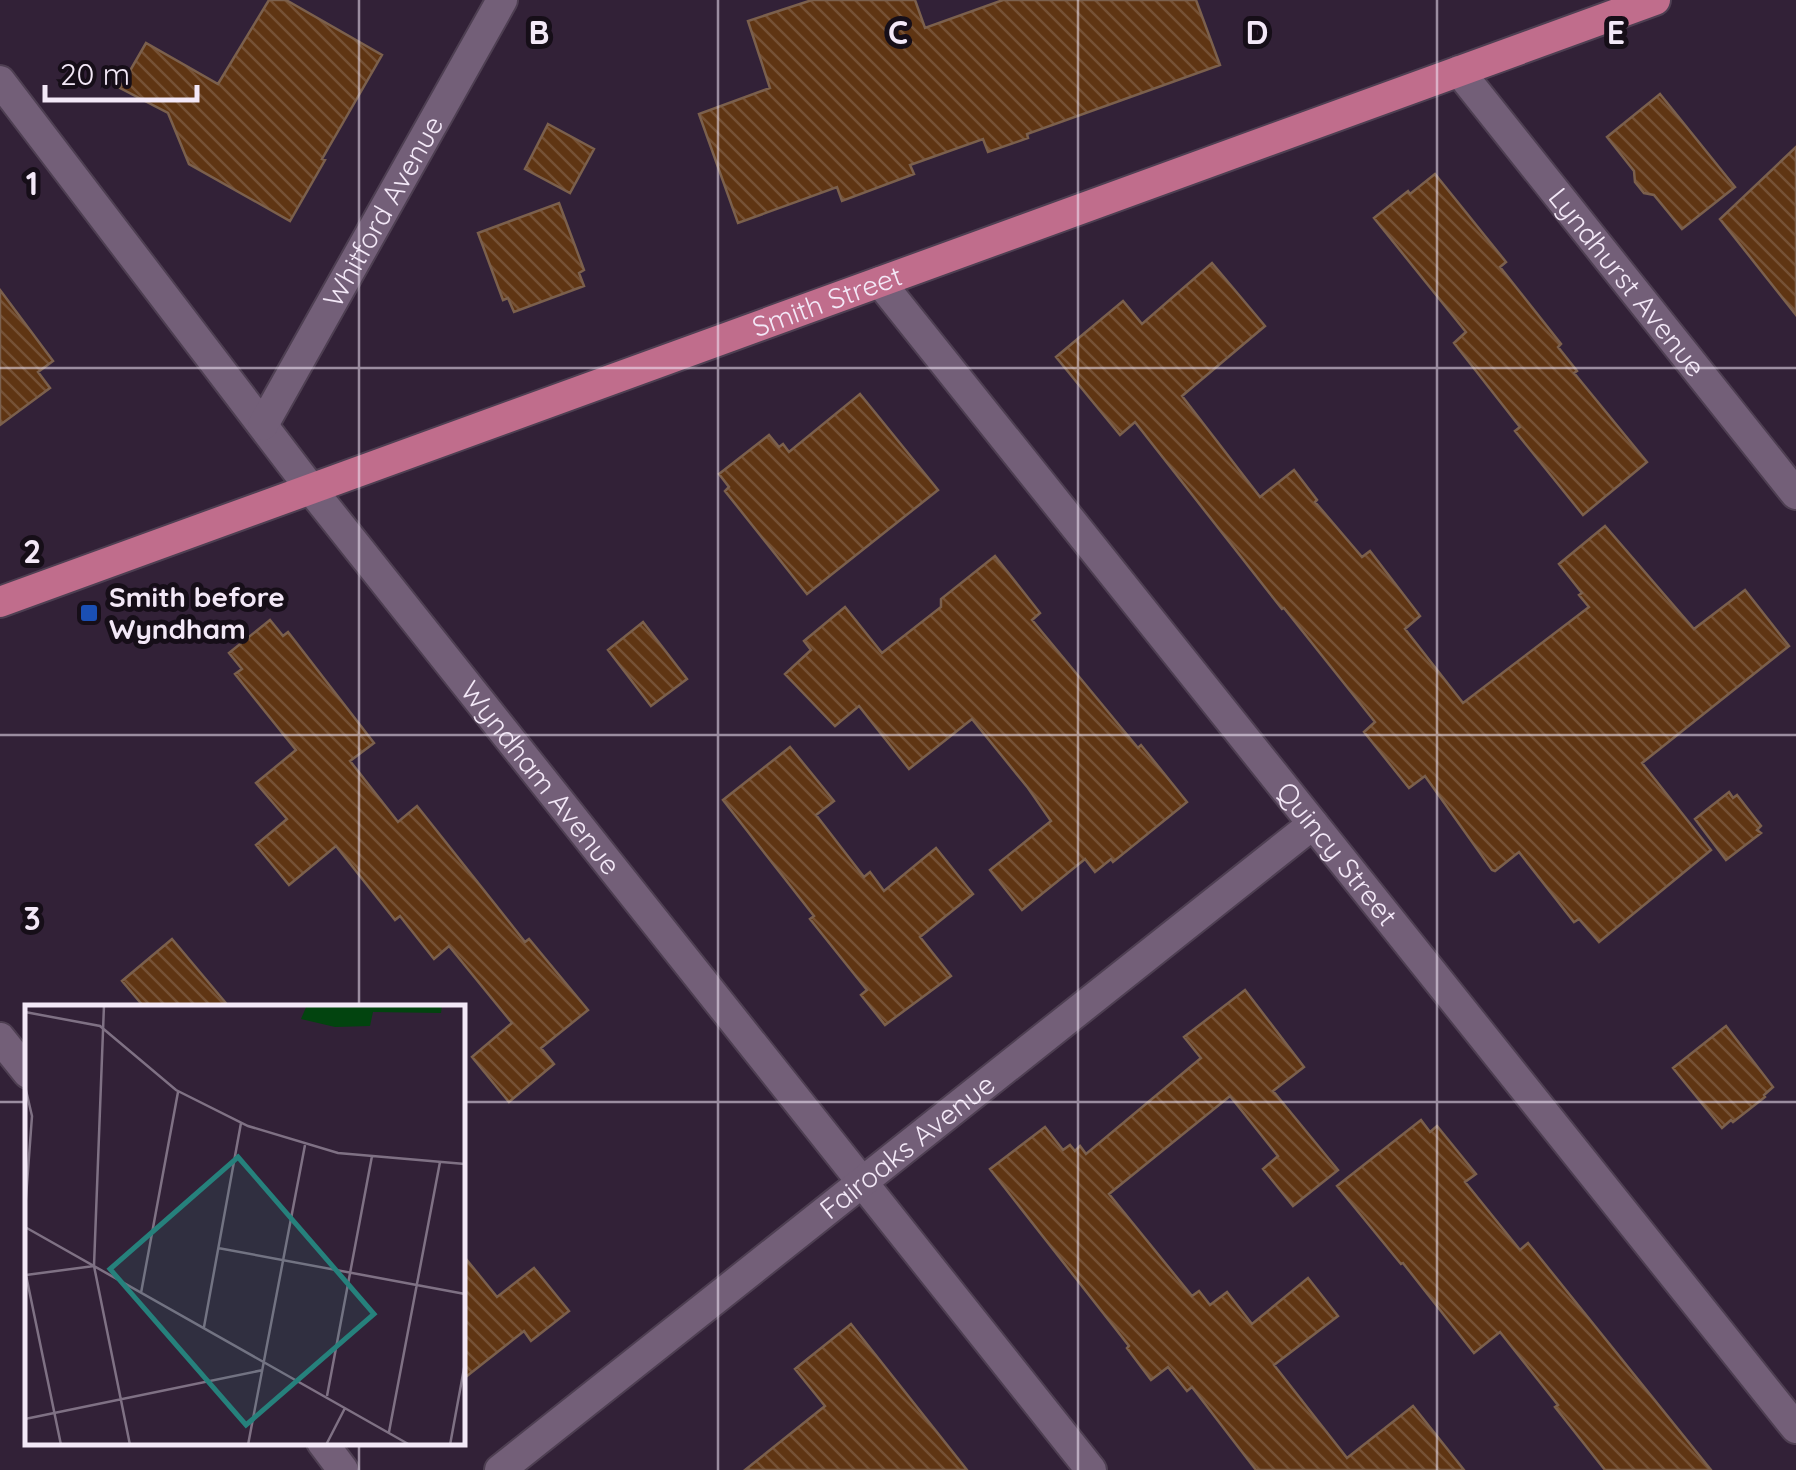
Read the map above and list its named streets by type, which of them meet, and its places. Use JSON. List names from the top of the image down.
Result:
{
  "streets": {
    "main road": ["Smith Street"],
    "street": [
      "Whitford Avenue",
      "Lyndhurst Avenue",
      "Wyndham Avenue",
      "Quincy Street",
      "Fairoaks Avenue"
    ]
  },
  "crossings": [
    ["Whitford Avenue", "Wyndham Avenue"],
    ["Lyndhurst Avenue", "Smith Street"],
    ["Smith Street", "Wyndham Avenue"],
    ["Smith Street", "Quincy Street"],
    ["Wyndham Avenue", "Fairoaks Avenue"],
    ["Quincy Street", "Fairoaks Avenue"]
  ],
  "places": {
    "transit": ["Smith before Wyndham"]
  },
  "scale_bar": "20 m",
  "grid": {
    "columns": [
      "B",
      "C",
      "D",
      "E"
    ],
    "rows": ["1", "2", "3"]
  }
}
